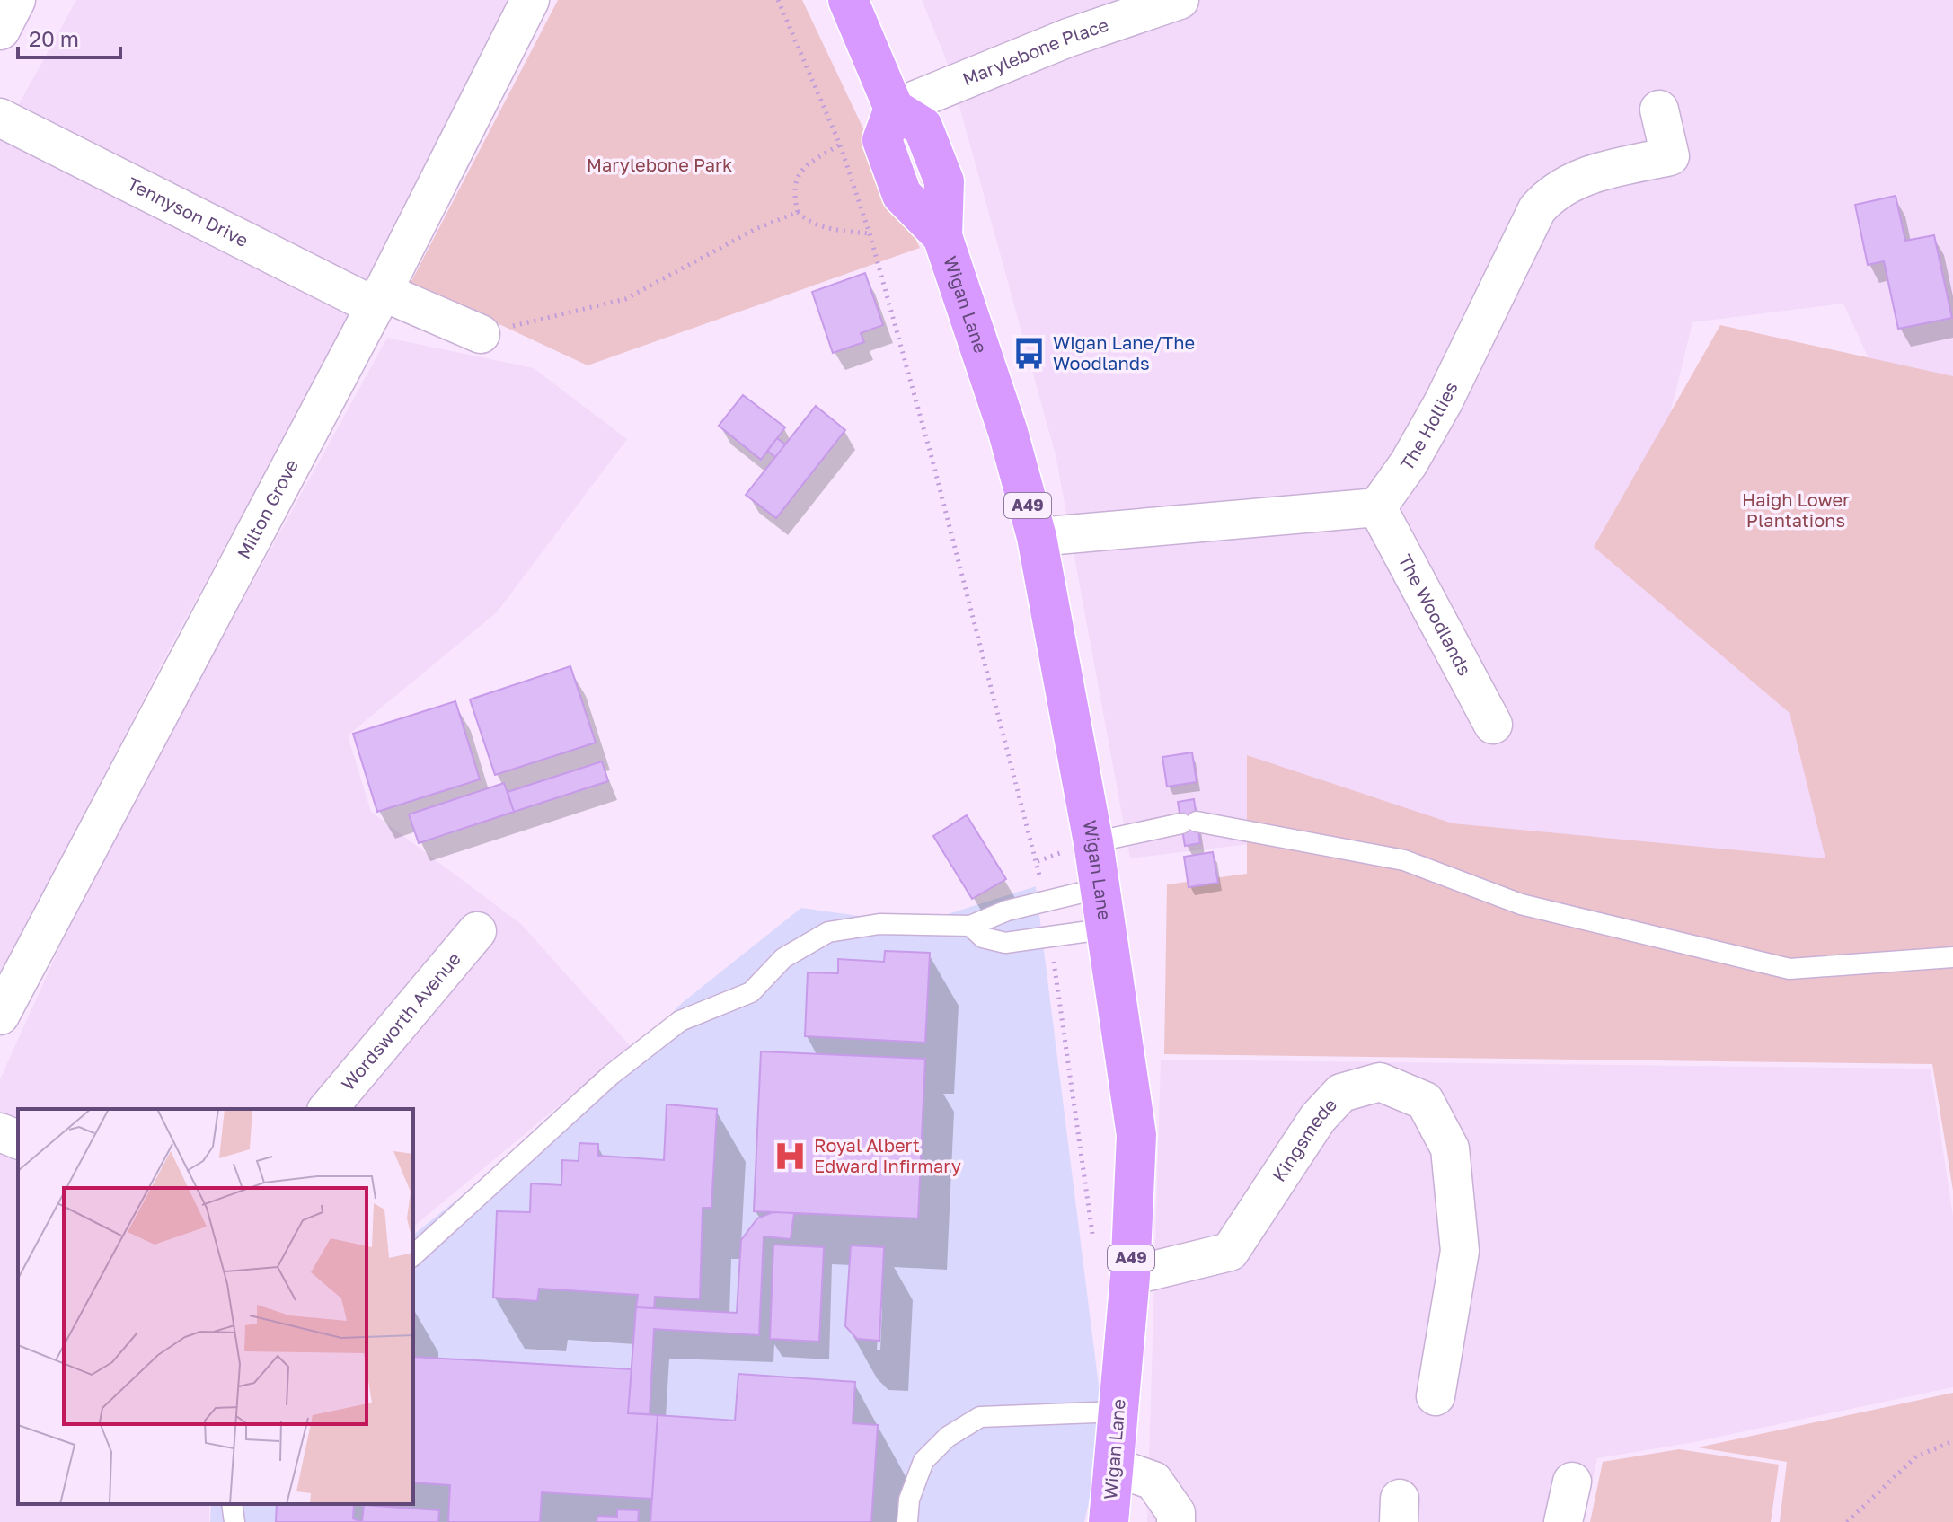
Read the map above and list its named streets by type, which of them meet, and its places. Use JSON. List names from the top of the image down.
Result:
{
  "streets": {
    "highway": ["Wigan Lane", "A49"],
    "street": [
      "Marylebone Place",
      "Tennyson Drive",
      "The Hollies",
      "Milton Grove",
      "The Woodlands",
      "Wordsworth Avenue",
      "Kingsmede"
    ]
  },
  "crossings": [
    ["Marylebone Place", "Wigan Lane"],
    ["Tennyson Drive", "Milton Grove"],
    ["Wigan Lane", "Kingsmede"],
    ["The Hollies", "The Woodlands"]
  ],
  "parks": ["Marylebone Park", "Haigh Lower Plantations"],
  "places": {
    "bus stop": ["Wigan Lane/The Woodlands"],
    "hospital": ["Royal Albert Edward Infirmary"]
  },
  "scale_bar": "20 m"
}
